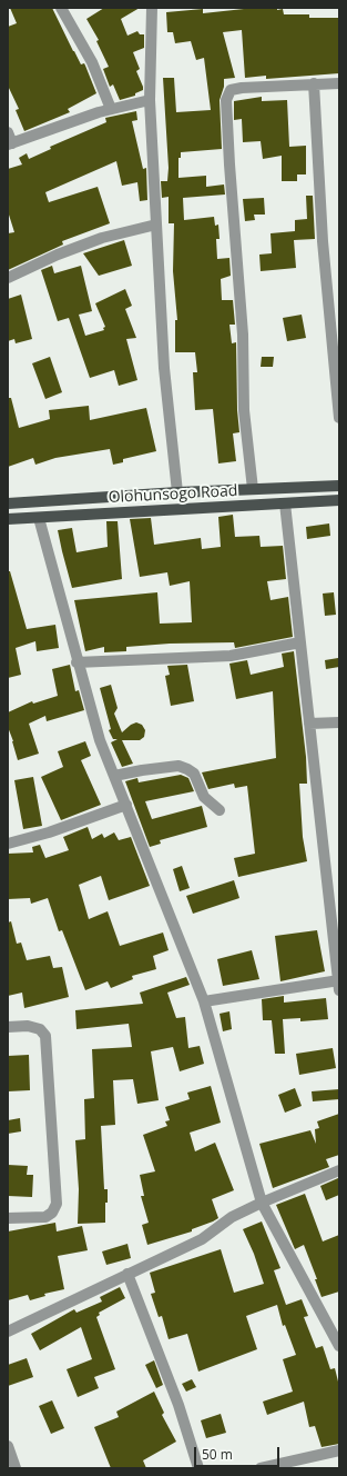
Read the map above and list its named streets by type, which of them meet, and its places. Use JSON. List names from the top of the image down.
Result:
{
  "streets": {
    "main road": ["Olohunsogo Road"]
  },
  "scale_bar": "50 m"
}
